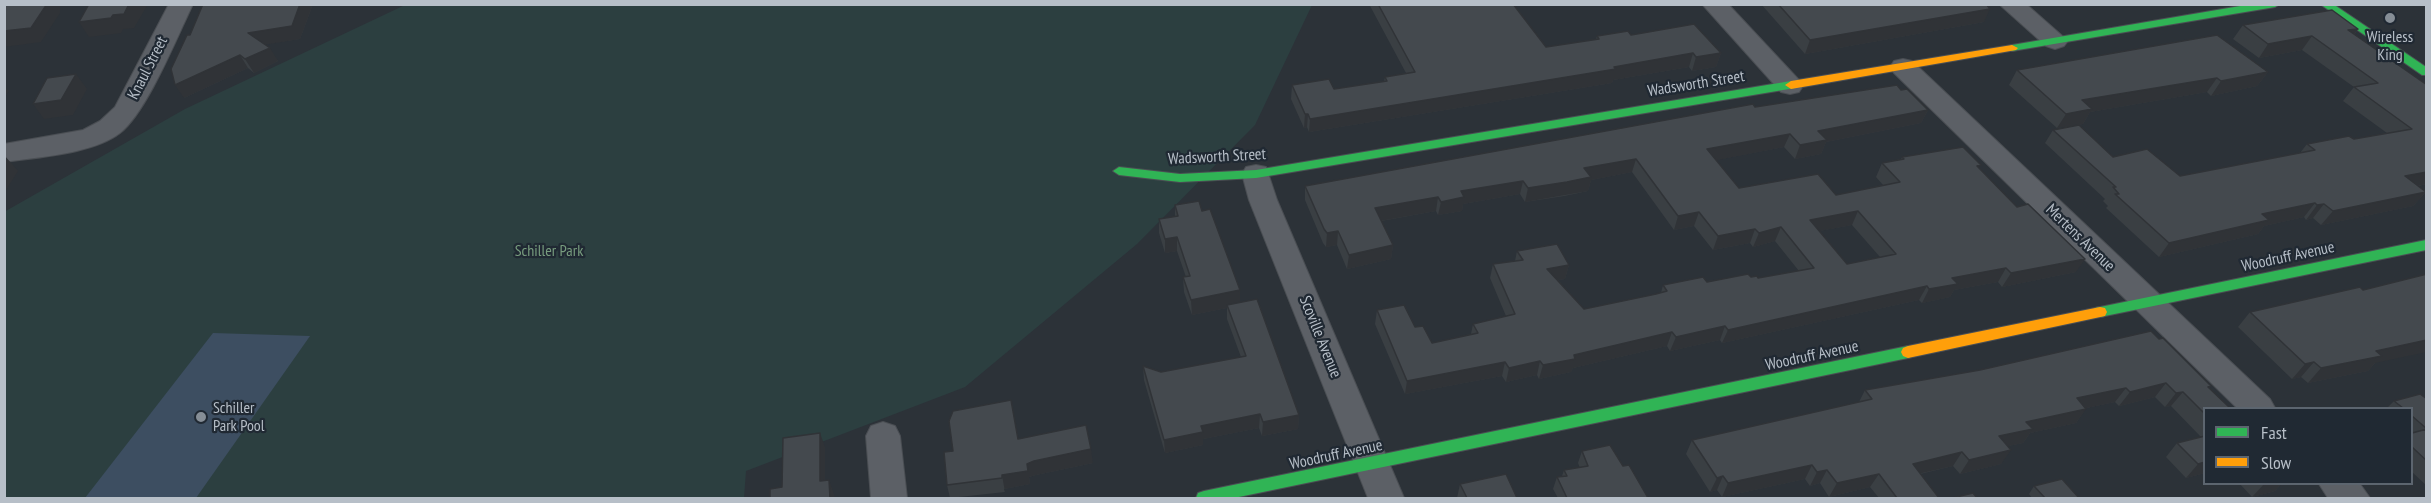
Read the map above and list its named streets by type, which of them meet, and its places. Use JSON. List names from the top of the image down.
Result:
{
  "streets": {
    "street": [
      "Knaul Street",
      "Wadsworth Street",
      "Mertens Avenue",
      "Woodruff Avenue",
      "Scoville Avenue"
    ]
  },
  "crossings": [
    ["Wadsworth Street", "Mertens Avenue"],
    ["Wadsworth Street", "Scoville Avenue"],
    ["Mertens Avenue", "Woodruff Avenue"],
    ["Woodruff Avenue", "Scoville Avenue"]
  ],
  "parks": ["Schiller Park"],
  "places": ["Wireless King", "Schiller Park Pool"],
  "legend": ["Fast", "Slow"]
}
